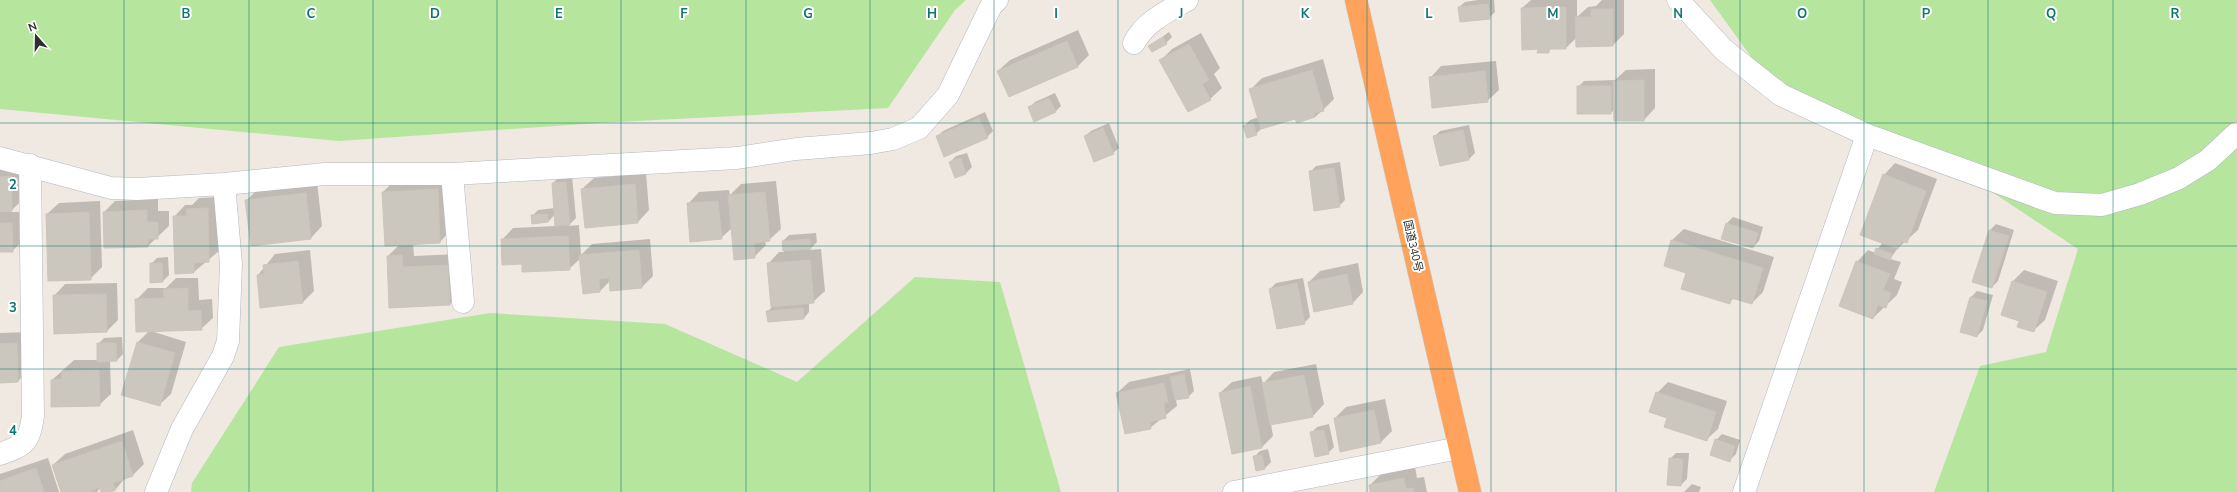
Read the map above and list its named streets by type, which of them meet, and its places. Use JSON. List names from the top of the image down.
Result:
{
  "streets": {
    "highway": ["国道340号"]
  },
  "north": "top",
  "grid": {
    "columns": [
      "B",
      "C",
      "D",
      "E",
      "F",
      "G",
      "H",
      "I",
      "J",
      "K",
      "L",
      "M",
      "N",
      "O",
      "P",
      "Q",
      "R"
    ],
    "rows": ["2", "3", "4"]
  }
}
